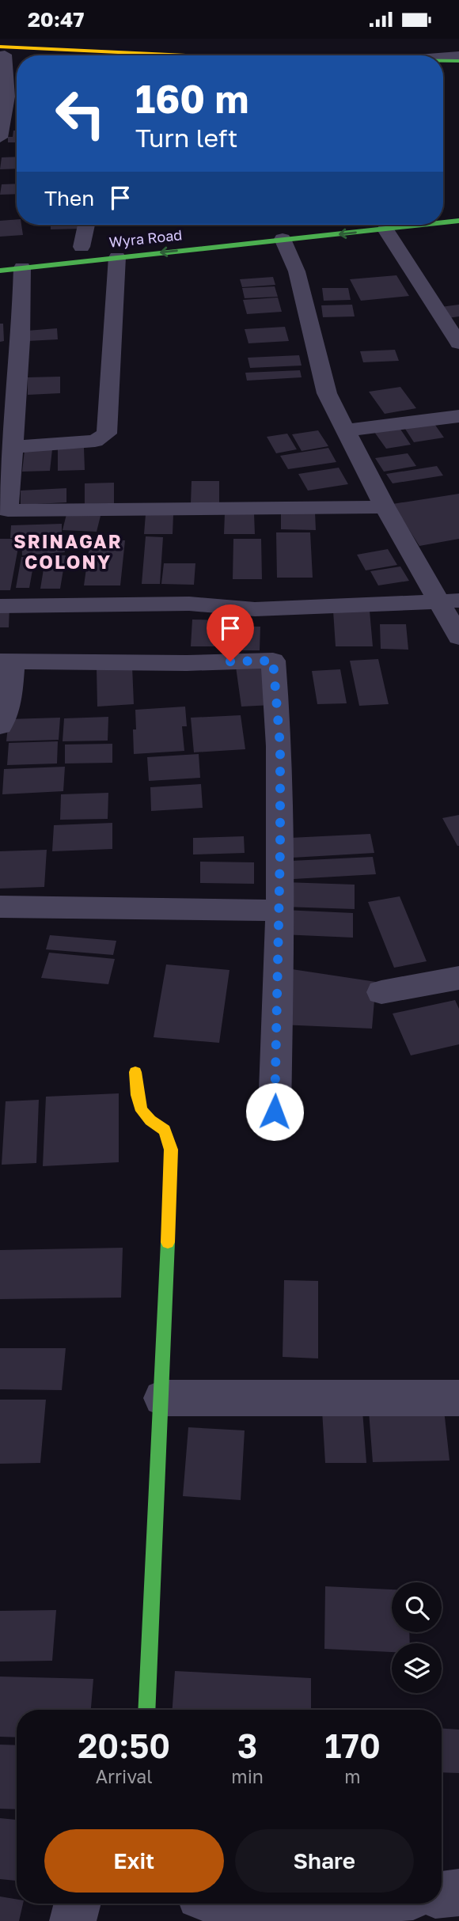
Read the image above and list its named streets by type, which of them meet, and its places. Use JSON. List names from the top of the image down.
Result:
{
  "streets": {
    "main road": ["Wyra Road"]
  },
  "one_way": ["Wyra Road"],
  "districts": ["SRINAGAR COLONY"],
  "page": {
    "status": "20:47",
    "turn": ["160 m", "Turn left"],
    "then": "Then",
    "eta": [
      "20:50",
      "Arrival",
      "3",
      "min",
      "170",
      "m"
    ],
    "buttons": ["Exit", "Share"]
  }
}
